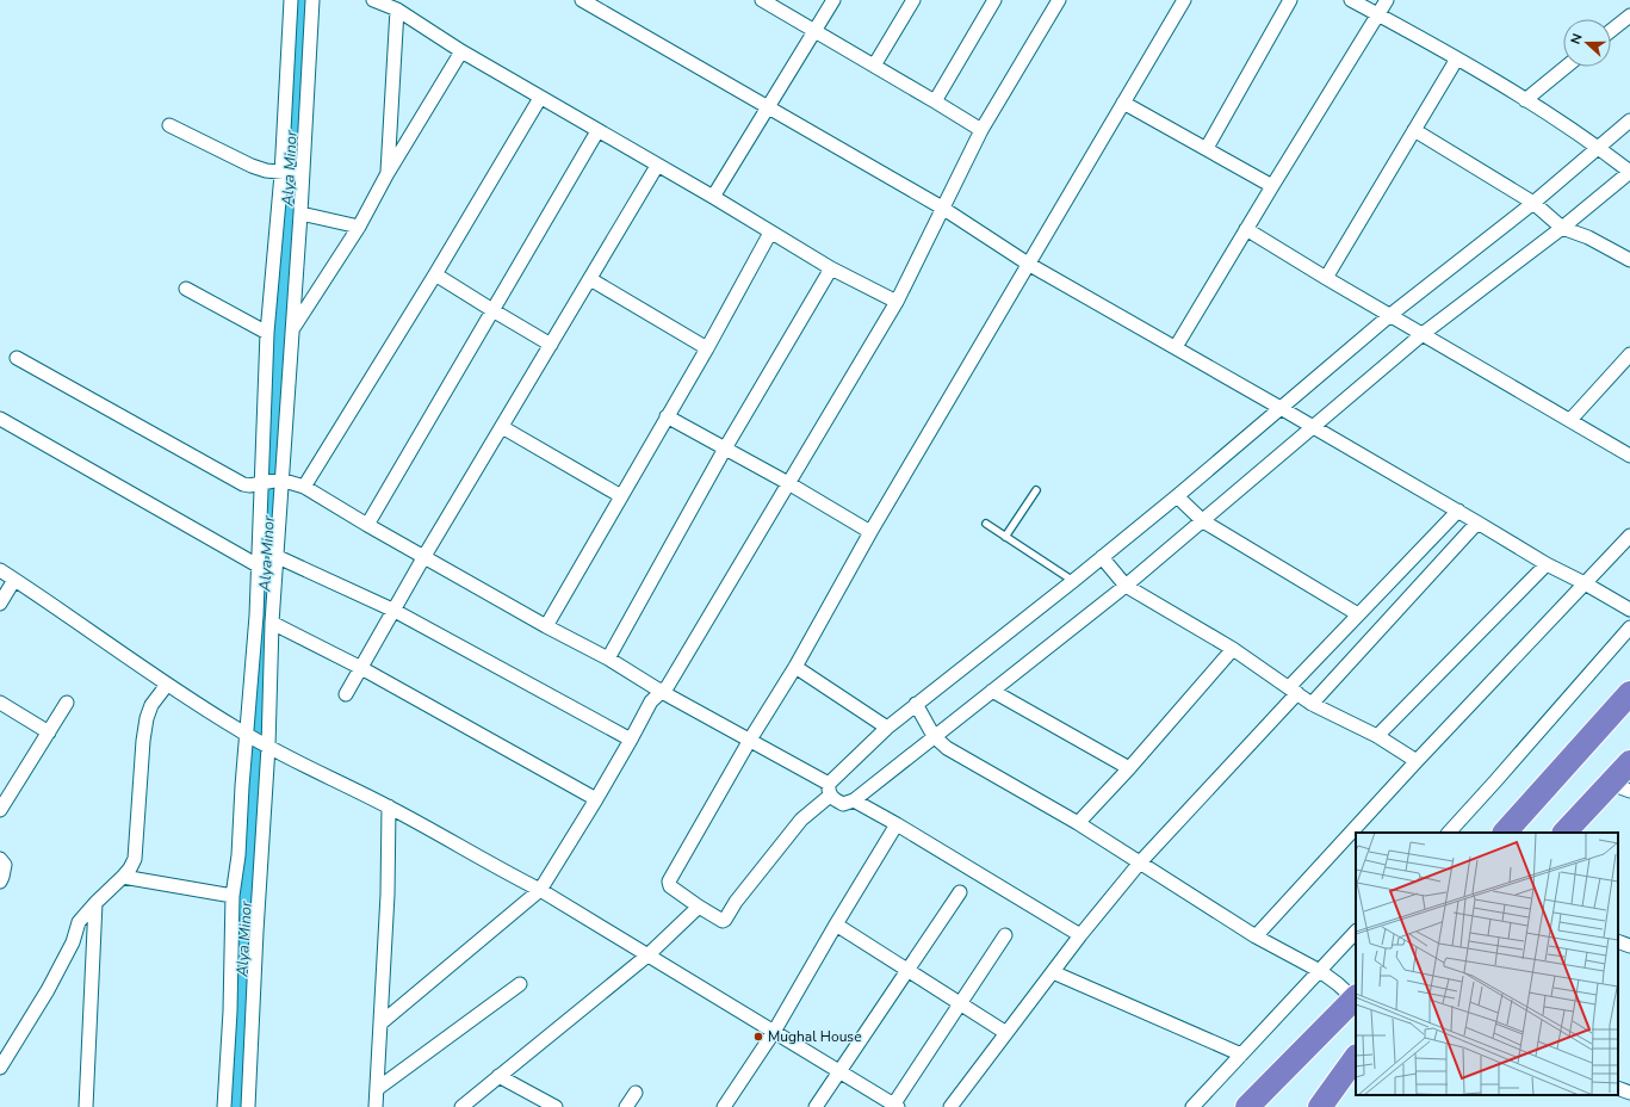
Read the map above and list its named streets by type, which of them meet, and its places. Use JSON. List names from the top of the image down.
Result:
{
  "water": ["Alya Minor"],
  "places": ["Mughal House"],
  "north": "left"
}
